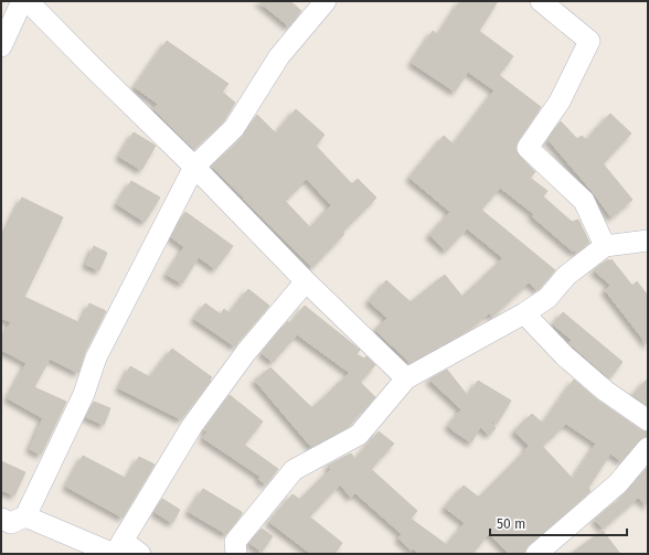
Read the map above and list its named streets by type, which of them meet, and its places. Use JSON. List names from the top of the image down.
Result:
{
  "scale_bar": "50 m"
}
